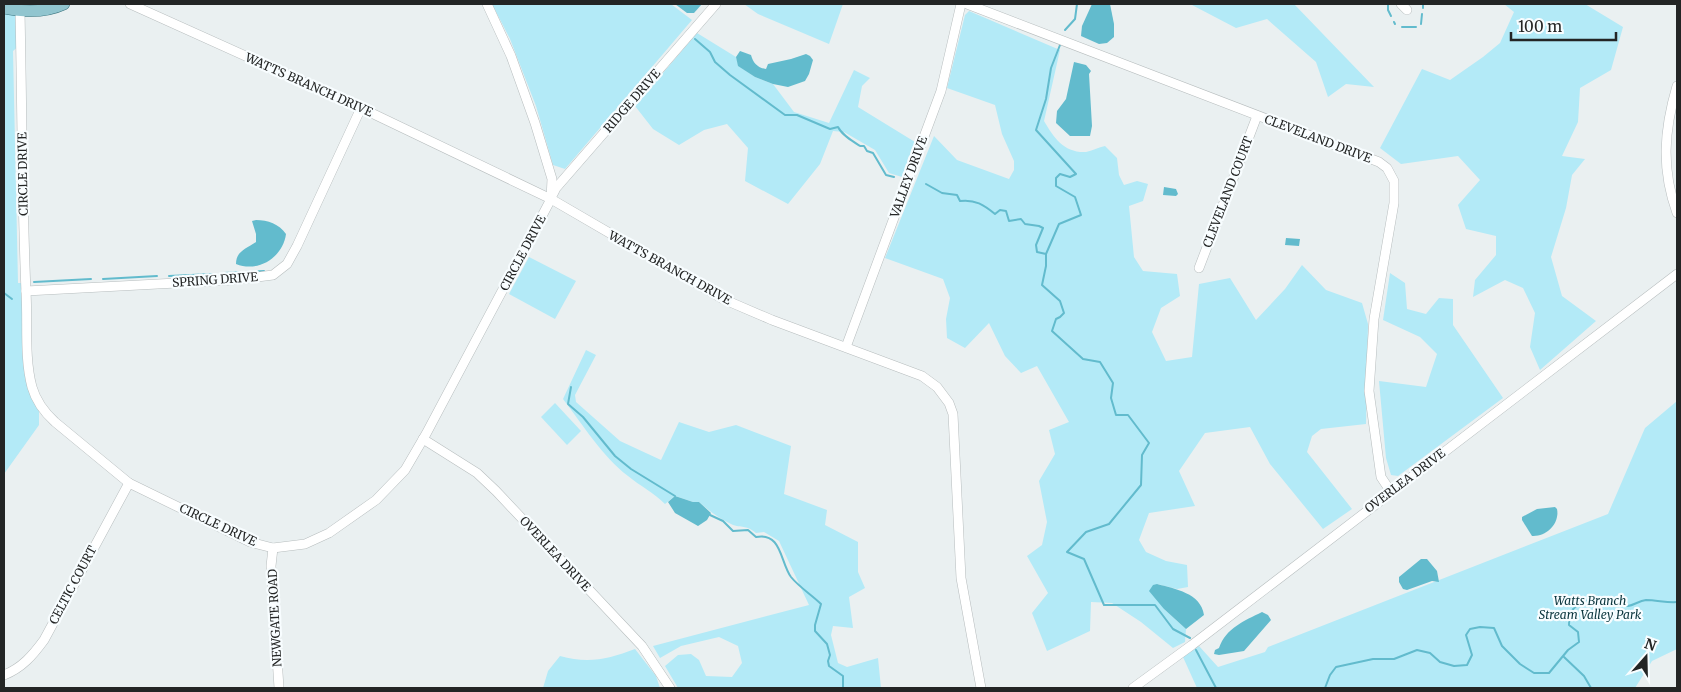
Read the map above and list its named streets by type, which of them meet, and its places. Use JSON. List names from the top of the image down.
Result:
{
  "streets": {
    "street": [
      "WATTS BRANCH DRIVE",
      "RIDGE DRIVE",
      "CLEVELAND DRIVE",
      "CIRCLE DRIVE",
      "VALLEY DRIVE",
      "CLEVELAND COURT",
      "SPRING DRIVE",
      "OVERLEA DRIVE",
      "CELTIC COURT",
      "NEWGATE ROAD"
    ]
  },
  "crossings": [
    ["WATTS BRANCH DRIVE", "RIDGE DRIVE"],
    ["WATTS BRANCH DRIVE", "CIRCLE DRIVE"],
    ["WATTS BRANCH DRIVE", "VALLEY DRIVE"],
    ["WATTS BRANCH DRIVE", "SPRING DRIVE"],
    ["RIDGE DRIVE", "CIRCLE DRIVE"],
    ["CLEVELAND DRIVE", "CLEVELAND COURT"],
    ["CLEVELAND DRIVE", "OVERLEA DRIVE"],
    ["CIRCLE DRIVE", "SPRING DRIVE"],
    ["CIRCLE DRIVE", "OVERLEA DRIVE"],
    ["CIRCLE DRIVE", "CELTIC COURT"],
    ["CIRCLE DRIVE", "NEWGATE ROAD"]
  ],
  "parks": ["Watts Branch Stream Valley Park"],
  "scale_bar": "100 m",
  "north": "top"
}
